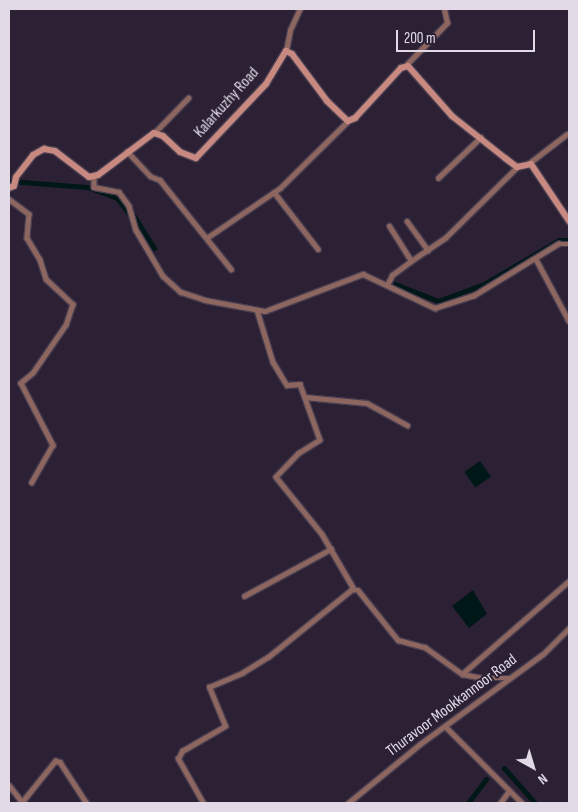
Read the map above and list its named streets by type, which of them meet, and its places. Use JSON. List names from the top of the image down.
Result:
{
  "streets": {
    "main road": ["Kalarkuzhy Road"],
    "street": ["Thuravoor Mookkannoor Road"]
  },
  "scale_bar": "200 m",
  "north": "bottom right"
}
